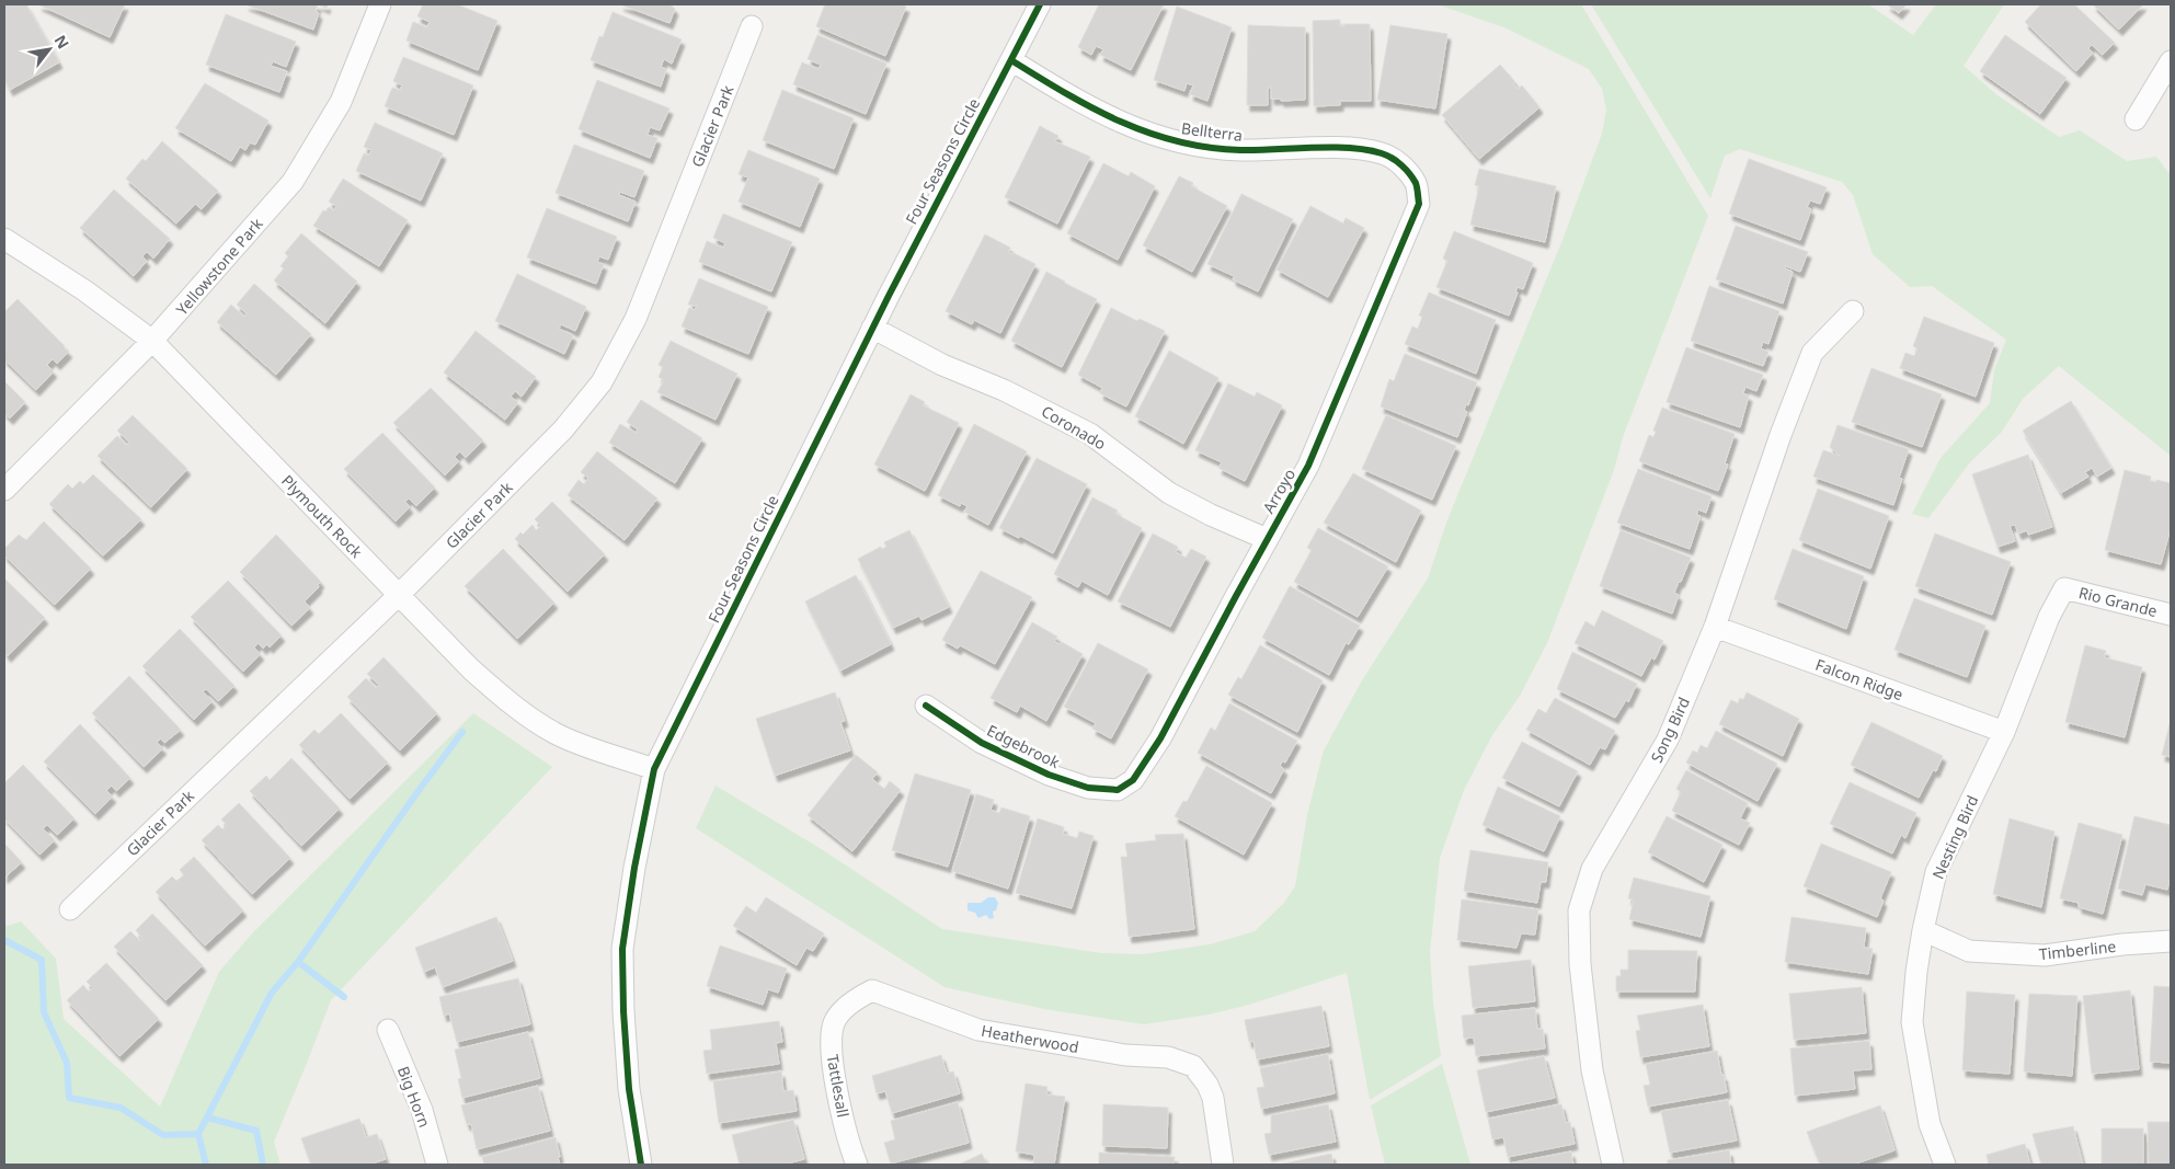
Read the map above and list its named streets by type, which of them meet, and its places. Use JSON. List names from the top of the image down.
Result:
{
  "streets": {
    "street": [
      "Glacier Park",
      "Bellterra",
      "Four Seasons Circle",
      "Yellowstone Park",
      "Coronado",
      "Arroyo",
      "Plymouth Rock",
      "Rio Grande",
      "Falcon Ridge",
      "Song Bird",
      "Edgebrook",
      "Nesting Bird",
      "Timberline",
      "Heatherwood",
      "Tattlesall",
      "Big Horn"
    ]
  },
  "crossings": [
    ["Glacier Park", "Plymouth Rock"],
    ["Bellterra", "Four Seasons Circle"],
    ["Bellterra", "Arroyo"],
    ["Four Seasons Circle", "Coronado"],
    ["Four Seasons Circle", "Plymouth Rock"],
    ["Yellowstone Park", "Plymouth Rock"],
    ["Coronado", "Arroyo"],
    ["Arroyo", "Edgebrook"],
    ["Rio Grande", "Nesting Bird"],
    ["Falcon Ridge", "Song Bird"],
    ["Falcon Ridge", "Nesting Bird"],
    ["Nesting Bird", "Timberline"],
    ["Heatherwood", "Tattlesall"]
  ],
  "north": "top right"
}
